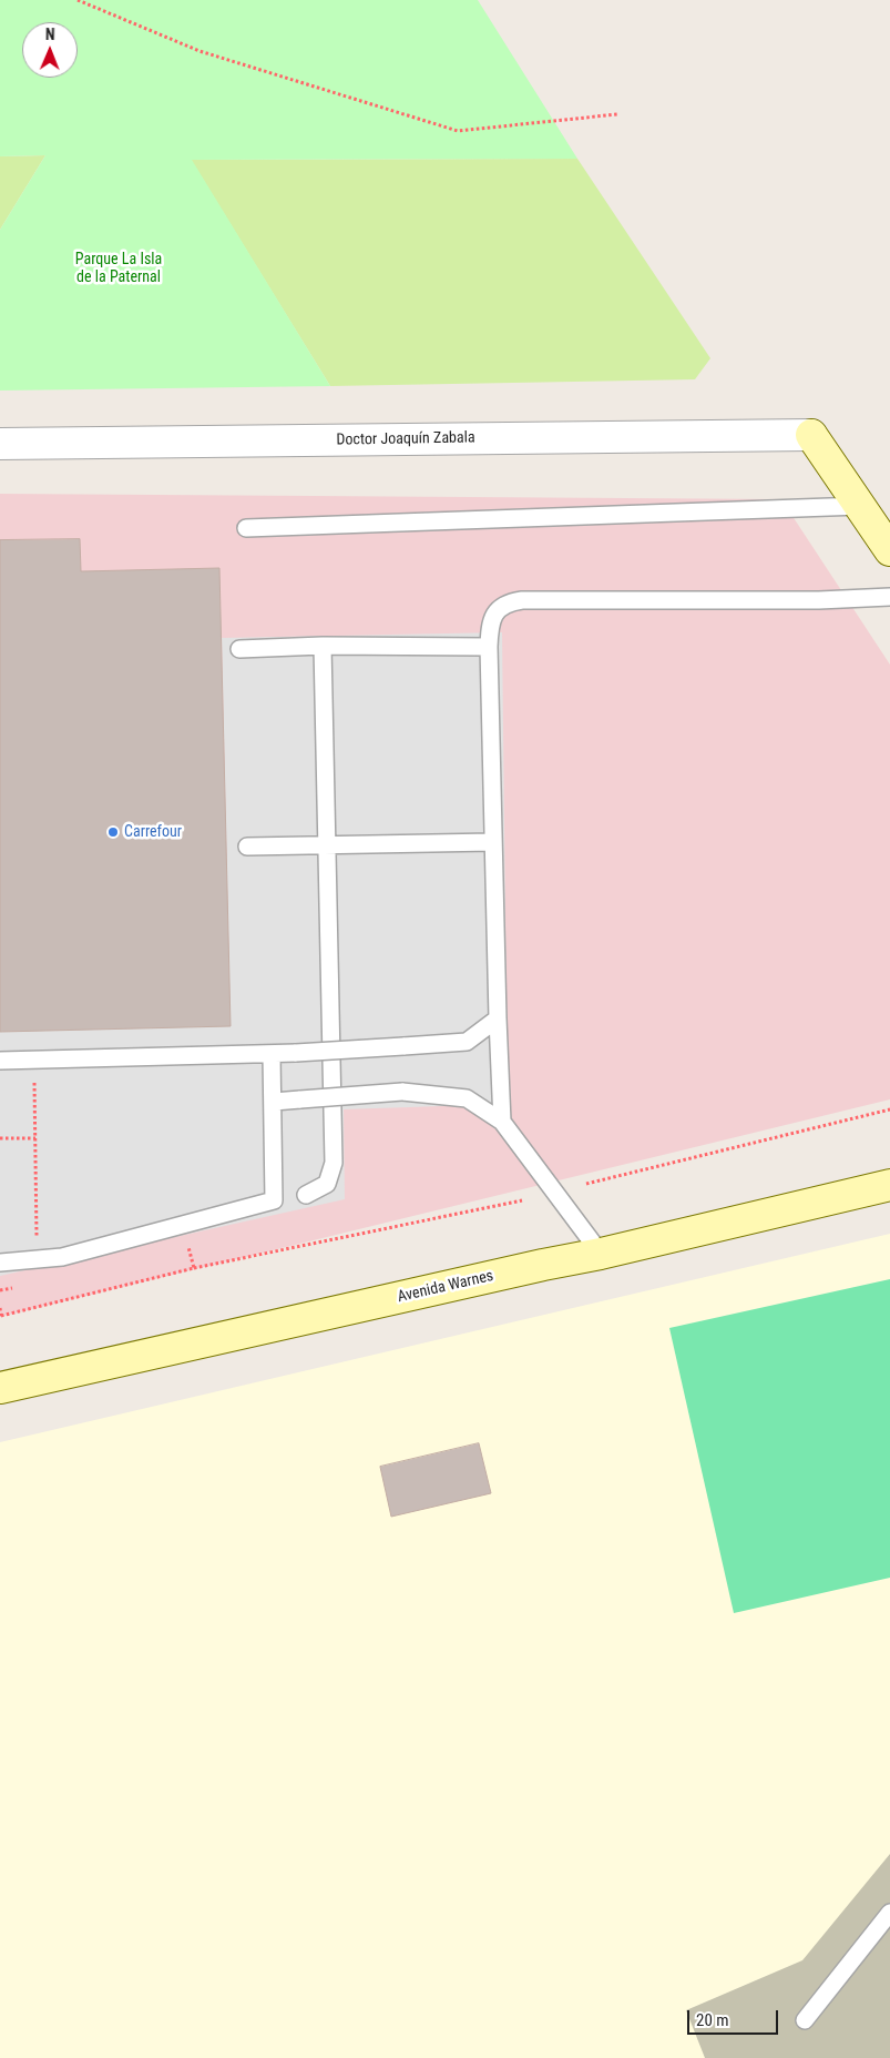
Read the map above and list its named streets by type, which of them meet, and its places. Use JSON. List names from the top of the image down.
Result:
{
  "streets": {
    "main road": ["Avenida Warnes"],
    "street": ["Doctor Joaquín Zabala"]
  },
  "parks": ["Parque La Isla de la Paternal"],
  "places": ["Carrefour"],
  "scale_bar": "20 m",
  "north": "top"
}
